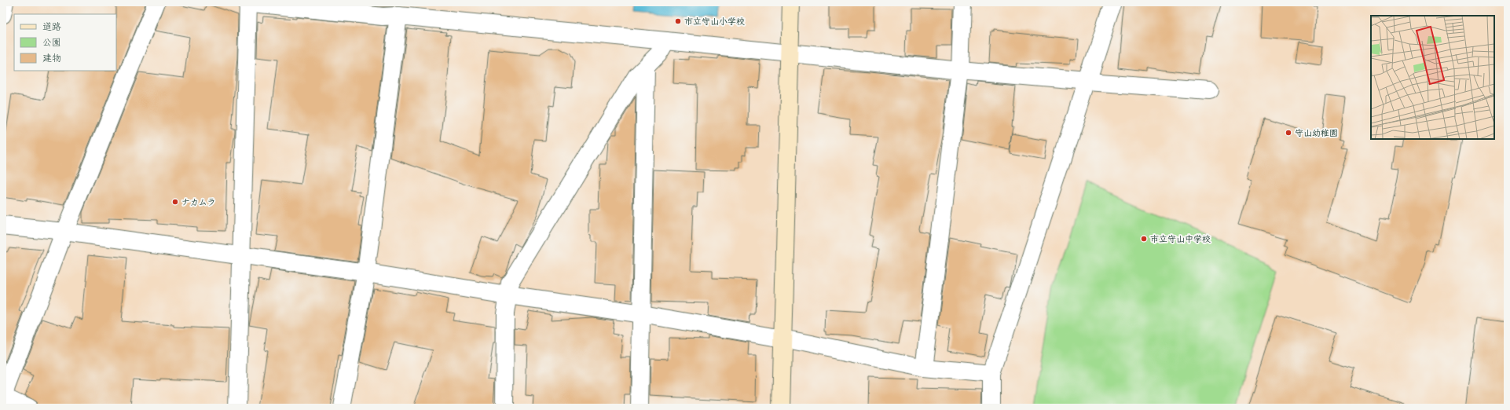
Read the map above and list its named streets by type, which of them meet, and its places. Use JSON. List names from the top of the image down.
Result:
{
  "places": [
    "市立守山小学校",
    "守山幼稚園",
    "ナカムラ",
    "市立守山中学校"
  ],
  "legend": ["道路", "公園", "建物"]
}
